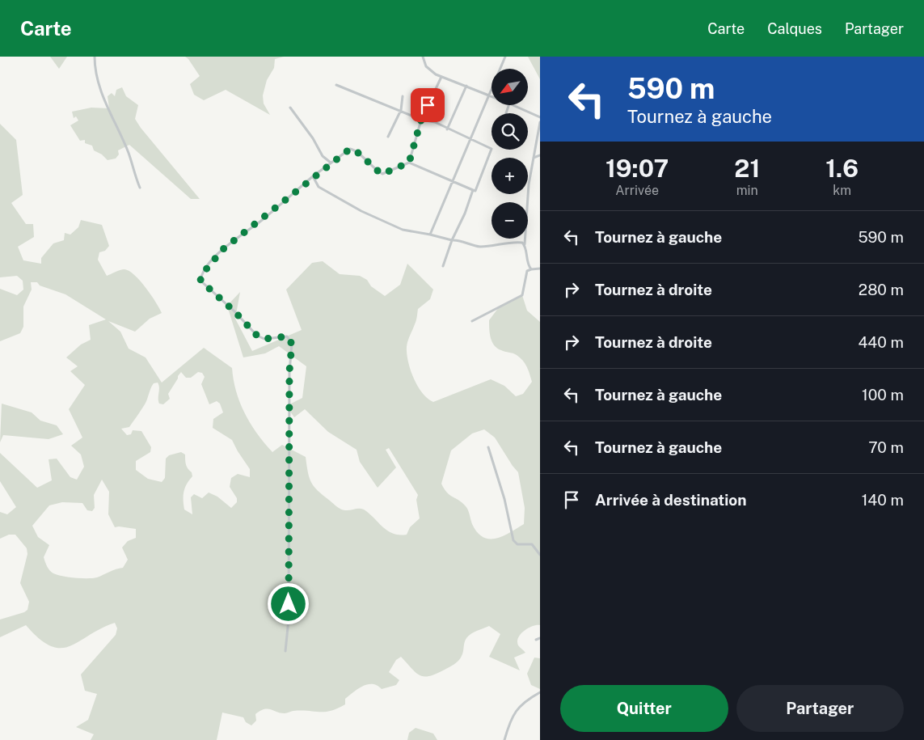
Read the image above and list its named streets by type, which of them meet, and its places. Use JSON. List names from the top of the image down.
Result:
{
  "north": "bottom left",
  "page": {
    "header": "Carte",
    "nav": ["Carte", "Calques", "Partager"],
    "turn": ["590 m", "Tournez à gauche"],
    "map_buttons": ["+", "−"],
    "eta": [
      "19:07",
      "Arrivée",
      "21",
      "min",
      "1.6",
      "km"
    ],
    "list": [
      {
        "name": "Tournez à gauche",
        "value": "590 m"
      },
      {
        "name": "Tournez à droite",
        "value": "280 m"
      },
      {
        "name": "Tournez à droite",
        "value": "440 m"
      },
      {
        "name": "Tournez à gauche",
        "value": "100 m"
      },
      {
        "name": "Tournez à gauche",
        "value": "70 m"
      },
      {
        "name": "Arrivée à destination",
        "value": "140 m"
      }
    ],
    "buttons": ["Quitter", "Partager"]
  }
}
